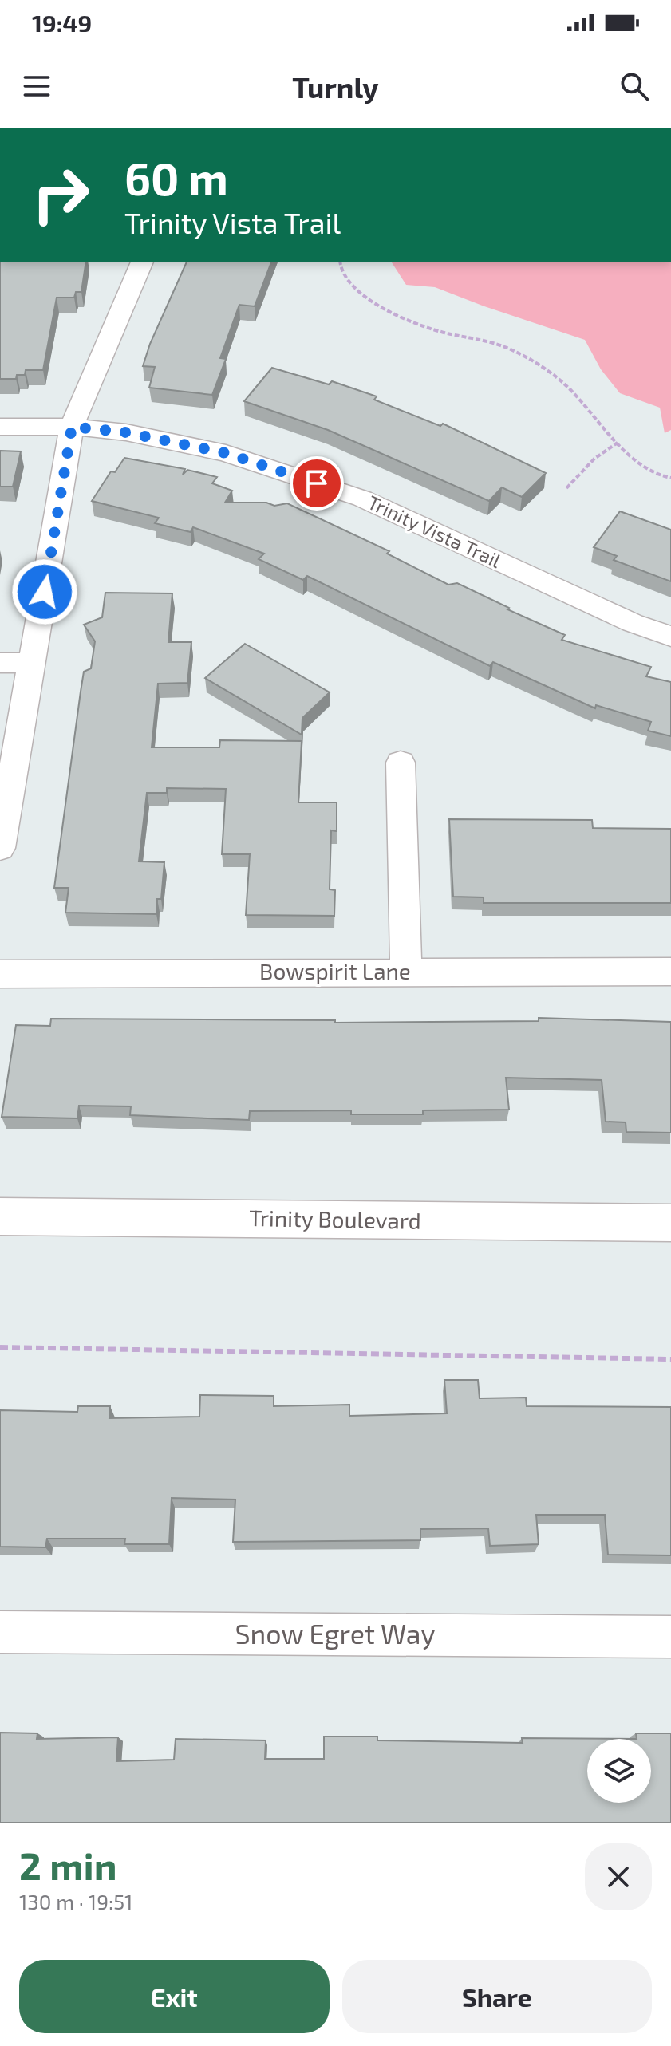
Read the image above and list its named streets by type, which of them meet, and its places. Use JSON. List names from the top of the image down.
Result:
{
  "streets": {
    "main road": ["Trinity Boulevard"],
    "street": ["Trinity Vista Trail", "Bowspirit Lane", "Snow Egret Way"]
  },
  "page": {
    "status": "19:49",
    "header": "Turnly",
    "turn": ["60 m", "Trinity Vista Trail"],
    "heading": ["2 min", "130 m · 19:51"],
    "buttons": ["Exit", "Share"]
  }
}
